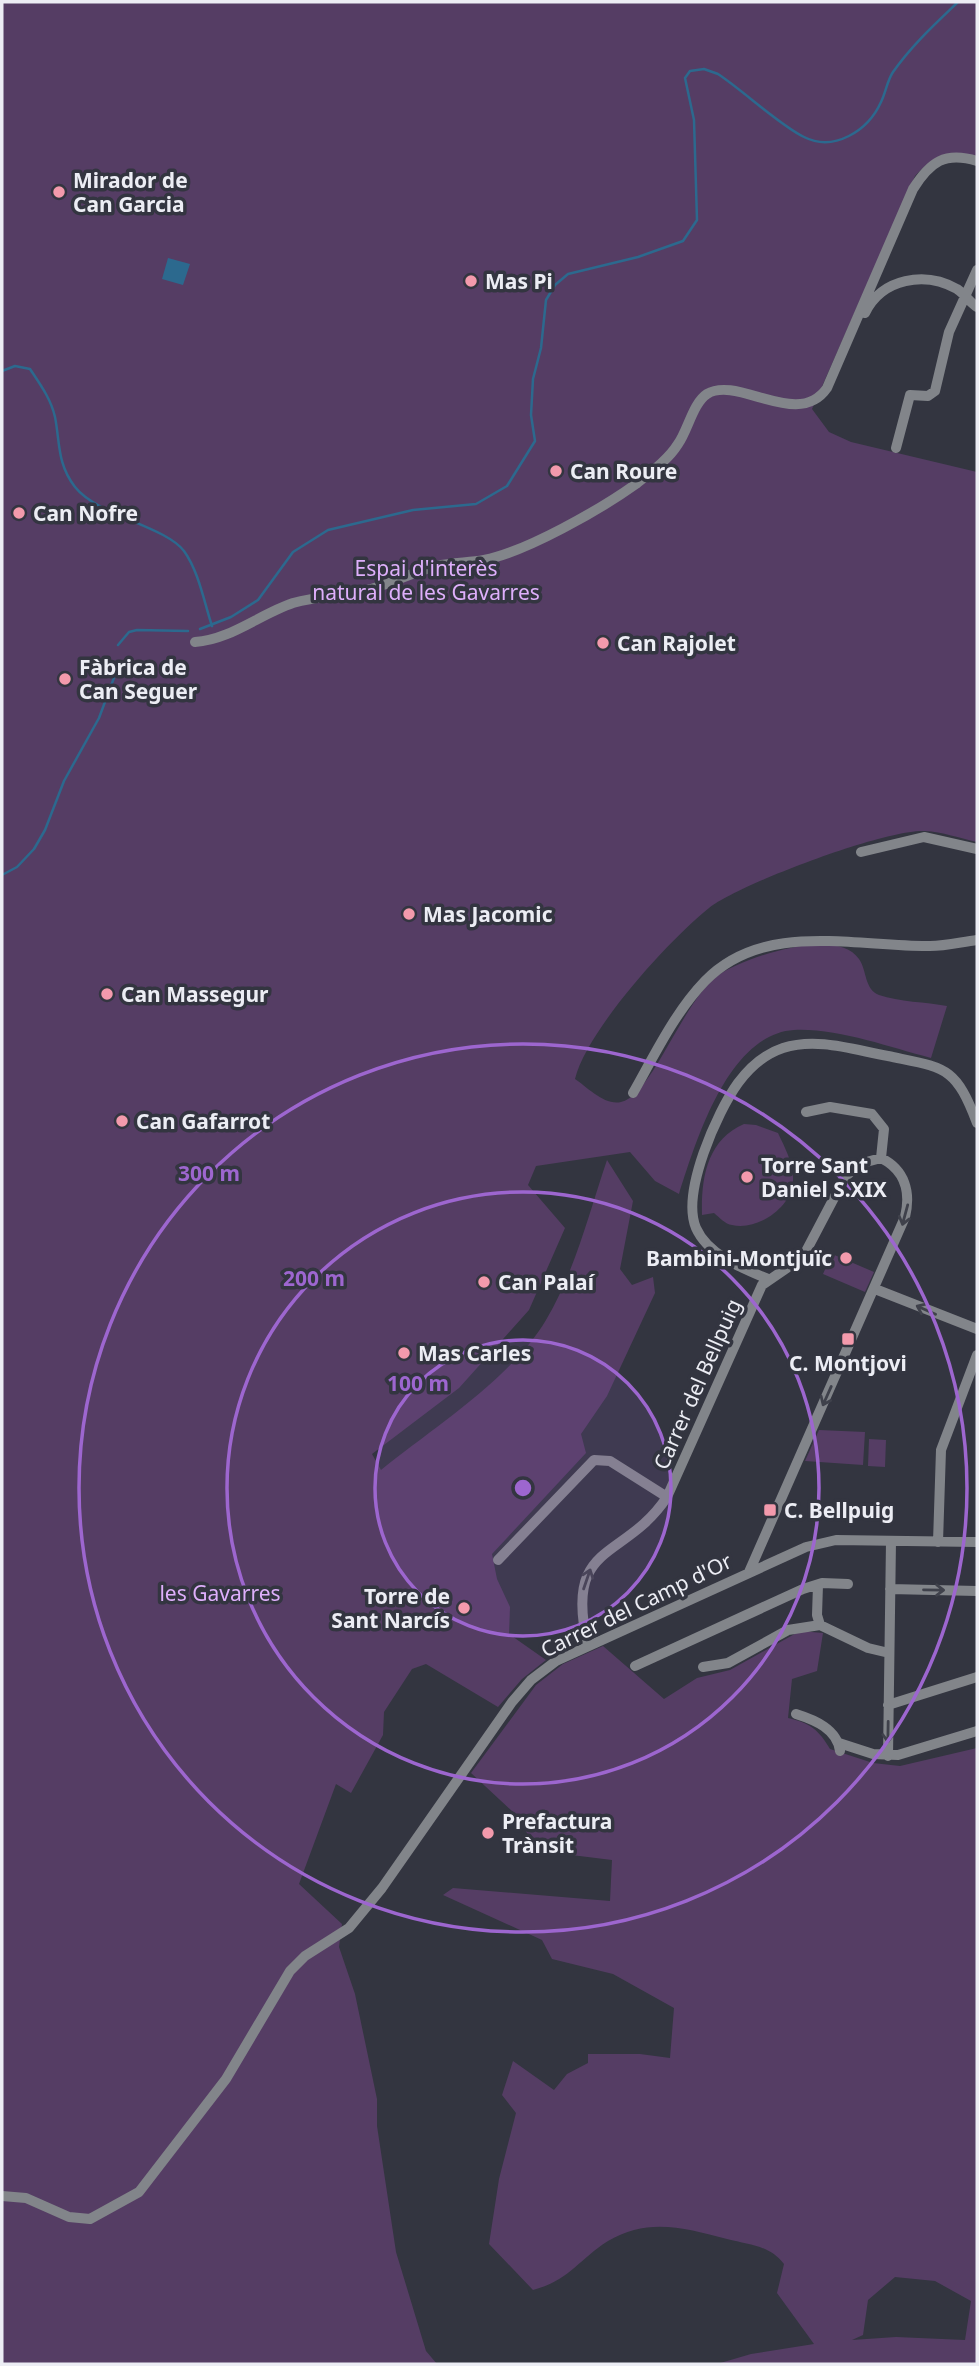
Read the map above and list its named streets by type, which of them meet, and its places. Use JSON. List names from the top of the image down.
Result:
{
  "streets": {
    "street": ["Carrer del Bellpuig", "Carrer del Camp d'Or"]
  },
  "crossings": [
    ["Carrer del Bellpuig", "Carrer del Camp d'Or"]
  ],
  "one_way": ["Carrer del Bellpuig"],
  "parks": ["Espai d'interès natural de les Gavarres", "les Gavarres"],
  "places": {
    "other": [
      "Mirador de Can Garcia",
      "Mas Pi",
      "Can Roure",
      "Can Nofre",
      "Can Rajolet",
      "Fàbrica de Can Seguer",
      "Mas Jacomic",
      "Can Massegur",
      "Can Gafarrot",
      "Torre Sant Daniel S.XIX",
      "Bambini-Montjuïc",
      "Can Palaí",
      "Mas Carles",
      "Torre de Sant Narcís",
      "Prefactura Trànsit"
    ],
    "transit": ["C. Montjovi", "C. Bellpuig"]
  },
  "rings": ["300 m", "200 m", "100 m"]
}
